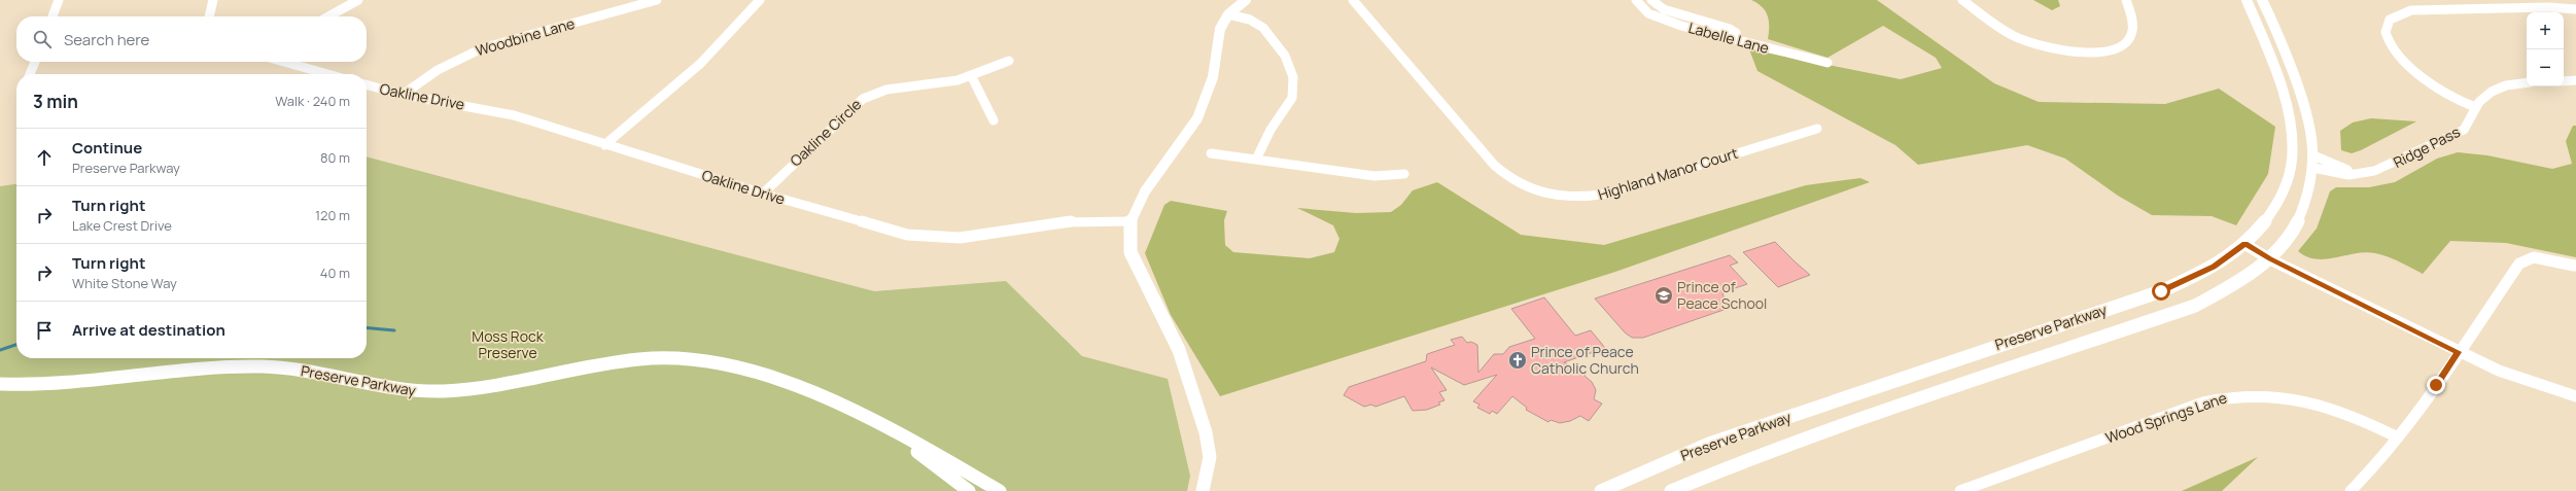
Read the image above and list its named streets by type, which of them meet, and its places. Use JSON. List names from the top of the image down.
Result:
{
  "streets": {
    "street": [
      "Woodbine Lane",
      "Labelle Lane",
      "Oakline Drive",
      "Oakline Circle",
      "Ridge Pass",
      "Highland Manor Court",
      "Preserve Parkway",
      "Wood Springs Lane"
    ]
  },
  "crossings": [
    ["Woodbine Lane", "Oakline Drive"],
    ["Oakline Drive", "Oakline Circle"],
    ["Ridge Pass", "Preserve Parkway"]
  ],
  "parks": ["Moss Rock Preserve"],
  "places": {
    "school or university": ["Prince of Peace School"],
    "church": ["Prince of Peace Catholic Church"]
  },
  "page": {
    "map_buttons": ["+", "−"],
    "search": "Search here",
    "heading": ["3 min", "Walk · 240 m"],
    "list": [
      ["Continue", "Preserve Parkway", "80 m"],
      ["Turn right", "Lake Crest Drive", "120 m"],
      ["Turn right", "White Stone Way", "40 m"],
      "Arrive at destination"
    ]
  }
}
